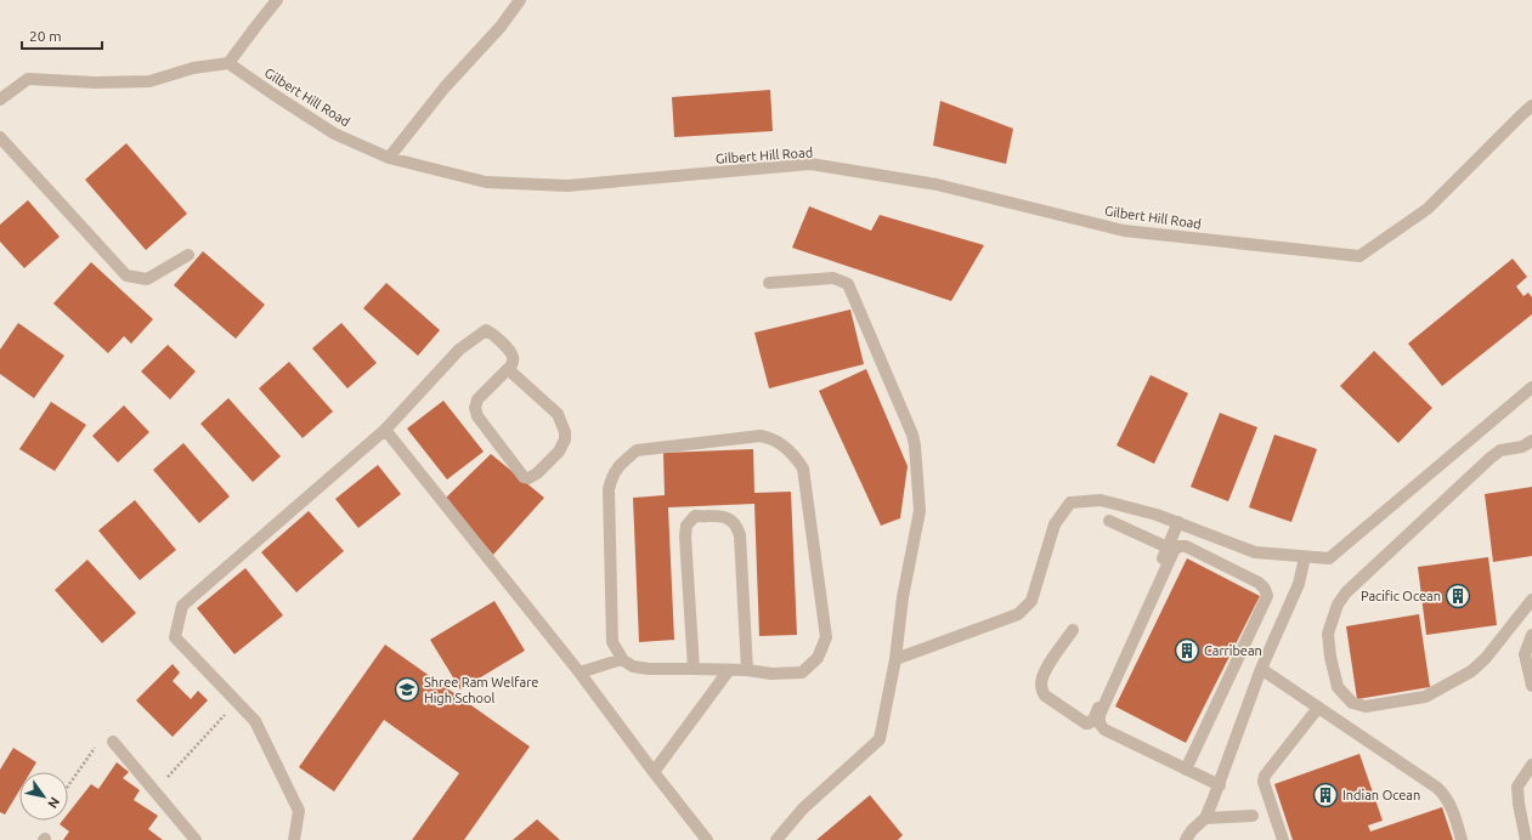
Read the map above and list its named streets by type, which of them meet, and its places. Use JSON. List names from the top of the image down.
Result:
{
  "streets": {
    "street": ["Gilbert Hill Road"]
  },
  "places": {
    "building": ["Pacific Ocean", "Carribean", "Indian Ocean"],
    "school or university": ["Shree Ram Welfare High School"]
  },
  "scale_bar": "20 m",
  "north": "bottom right"
}
